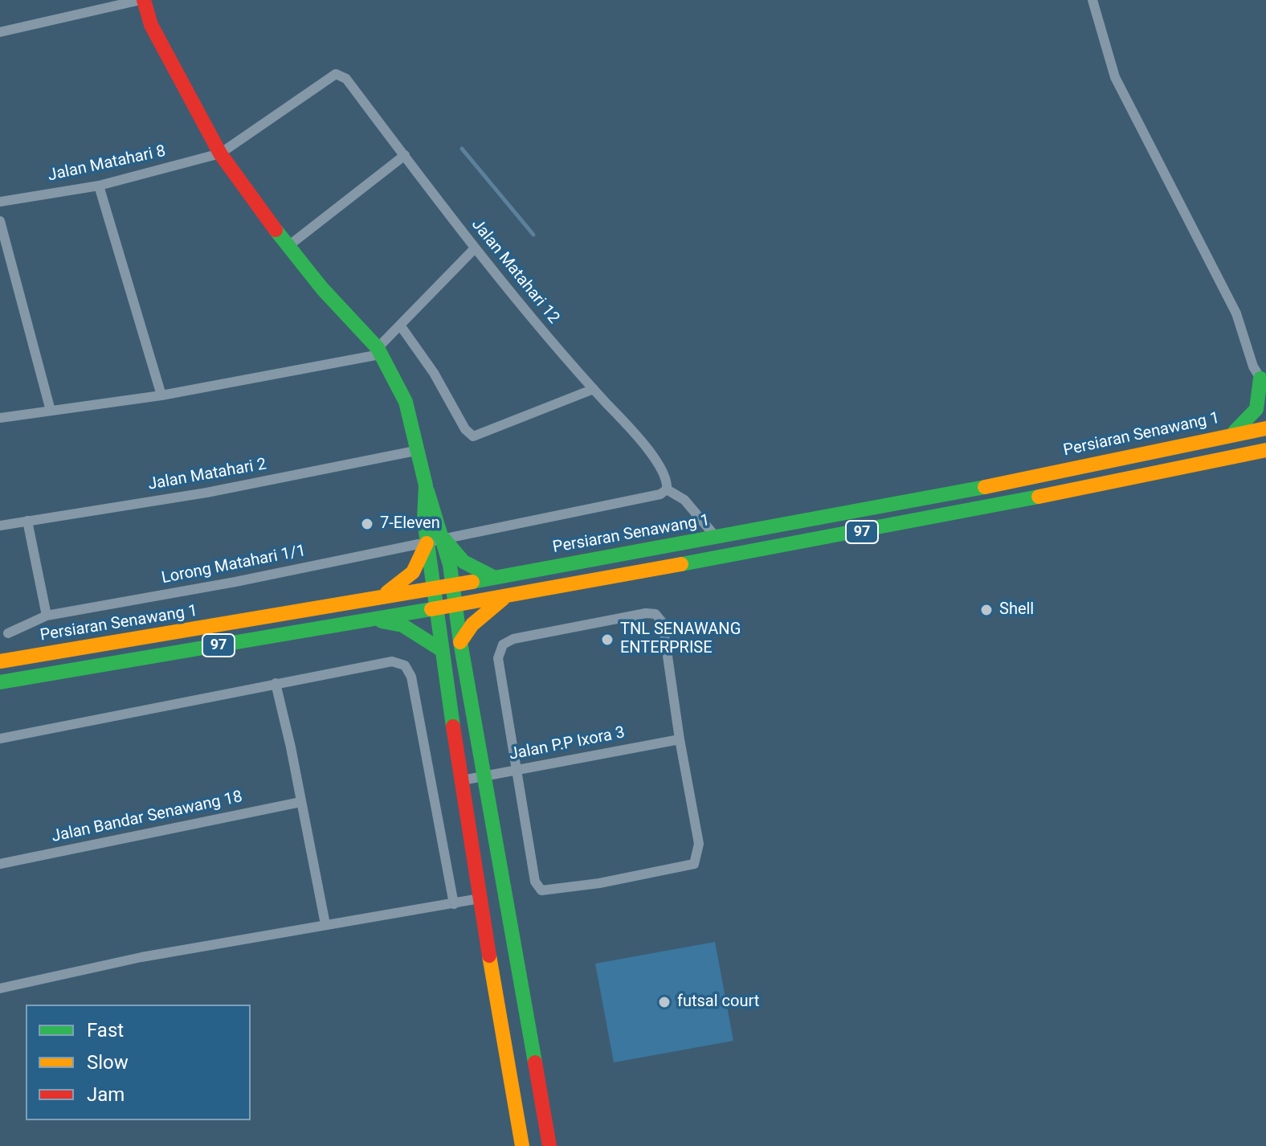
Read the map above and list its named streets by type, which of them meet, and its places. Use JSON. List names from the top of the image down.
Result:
{
  "streets": {
    "main road": ["Persiaran Senawang 1", "97"],
    "street": [
      "Jalan Matahari 8",
      "Jalan Matahari 12",
      "Jalan Matahari 2",
      "Lorong Matahari 1/1",
      "Jalan P.P Ixora 3",
      "Jalan Bandar Senawang 18"
    ]
  },
  "crossings": [
    ["Jalan Matahari 8", "Jalan Matahari 12"],
    ["Jalan Matahari 12", "Lorong Matahari 1/1"]
  ],
  "places": [
    "7-Eleven",
    "Shell",
    "TNL SENAWANG ENTERPRISE",
    "futsal court"
  ],
  "legend": ["Fast", "Slow", "Jam"]
}
